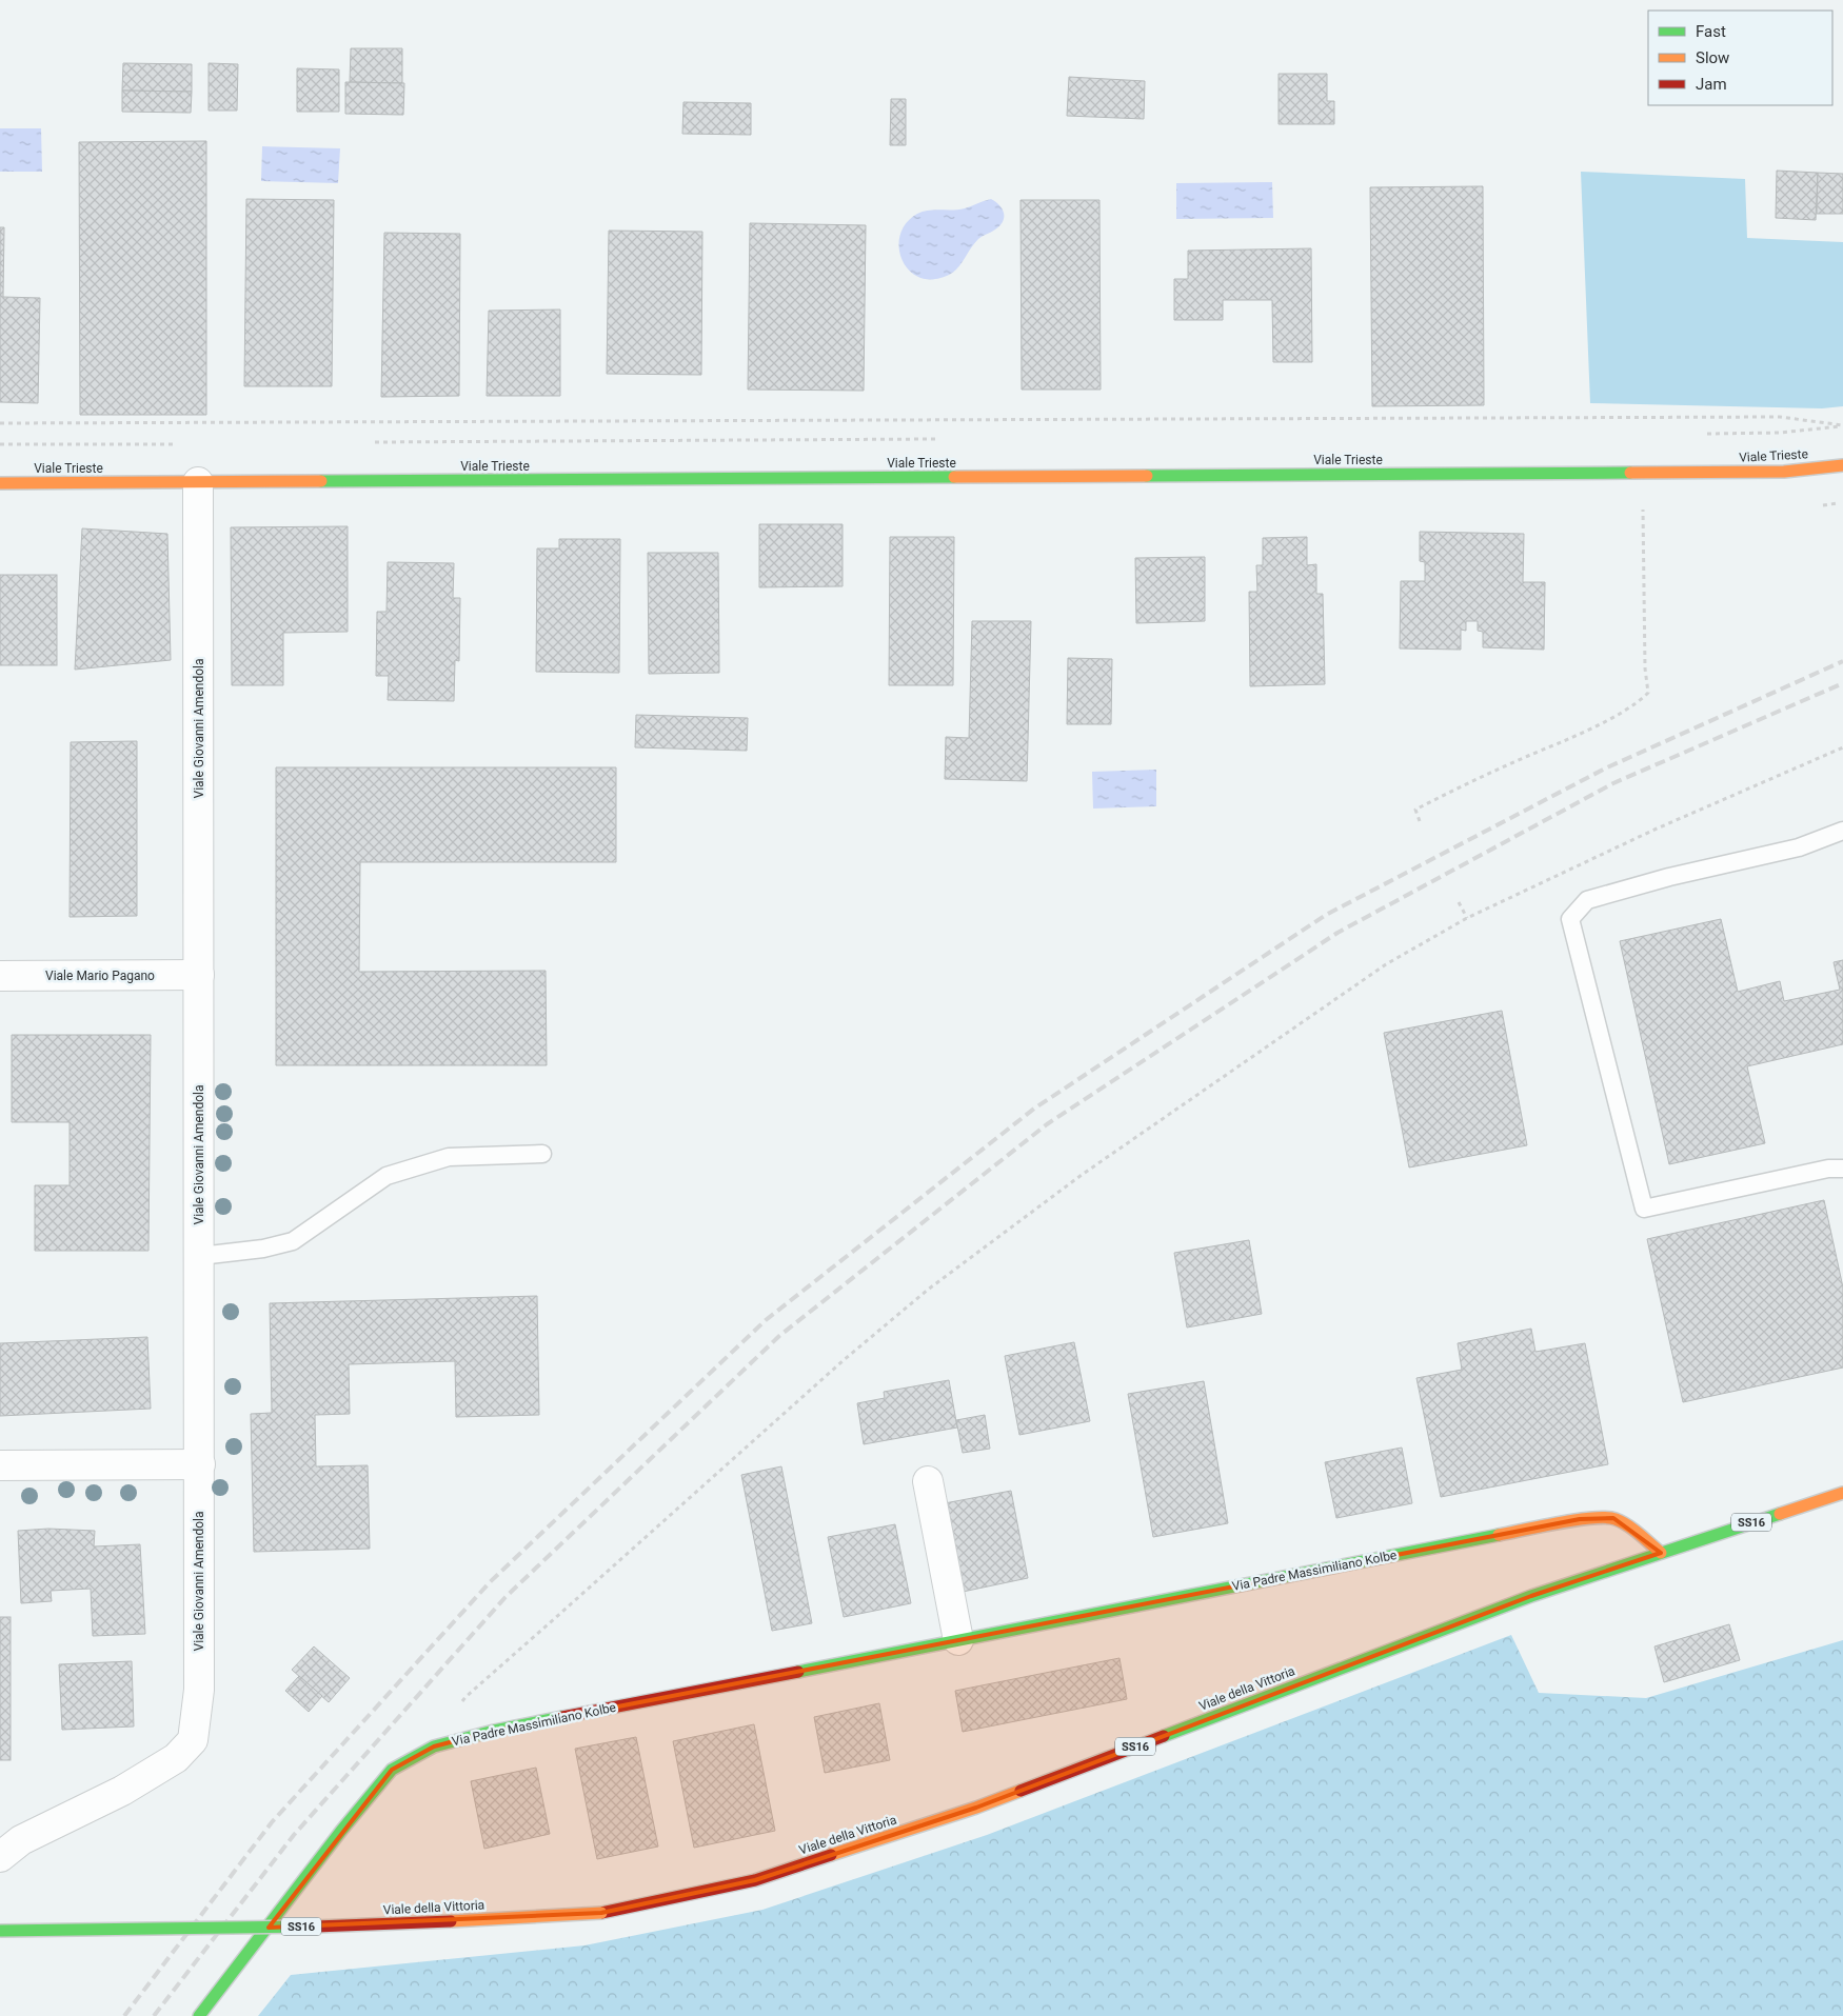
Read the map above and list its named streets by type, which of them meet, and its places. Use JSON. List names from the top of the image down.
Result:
{
  "streets": {
    "street": [
      "Viale Trieste",
      "Viale Giovanni Amendola",
      "Viale Mario Pagano",
      "SS16",
      "Via Padre Massimiliano Kolbe",
      "Viale della Vittoria"
    ]
  },
  "crossings": [
    ["Viale Trieste", "Viale Giovanni Amendola"],
    ["Viale Giovanni Amendola", "Viale Mario Pagano"],
    ["SS16", "Via Padre Massimiliano Kolbe"],
    ["SS16", "Viale della Vittoria"],
    ["Via Padre Massimiliano Kolbe", "Viale della Vittoria"]
  ],
  "legend": ["Fast", "Slow", "Jam"]
}
